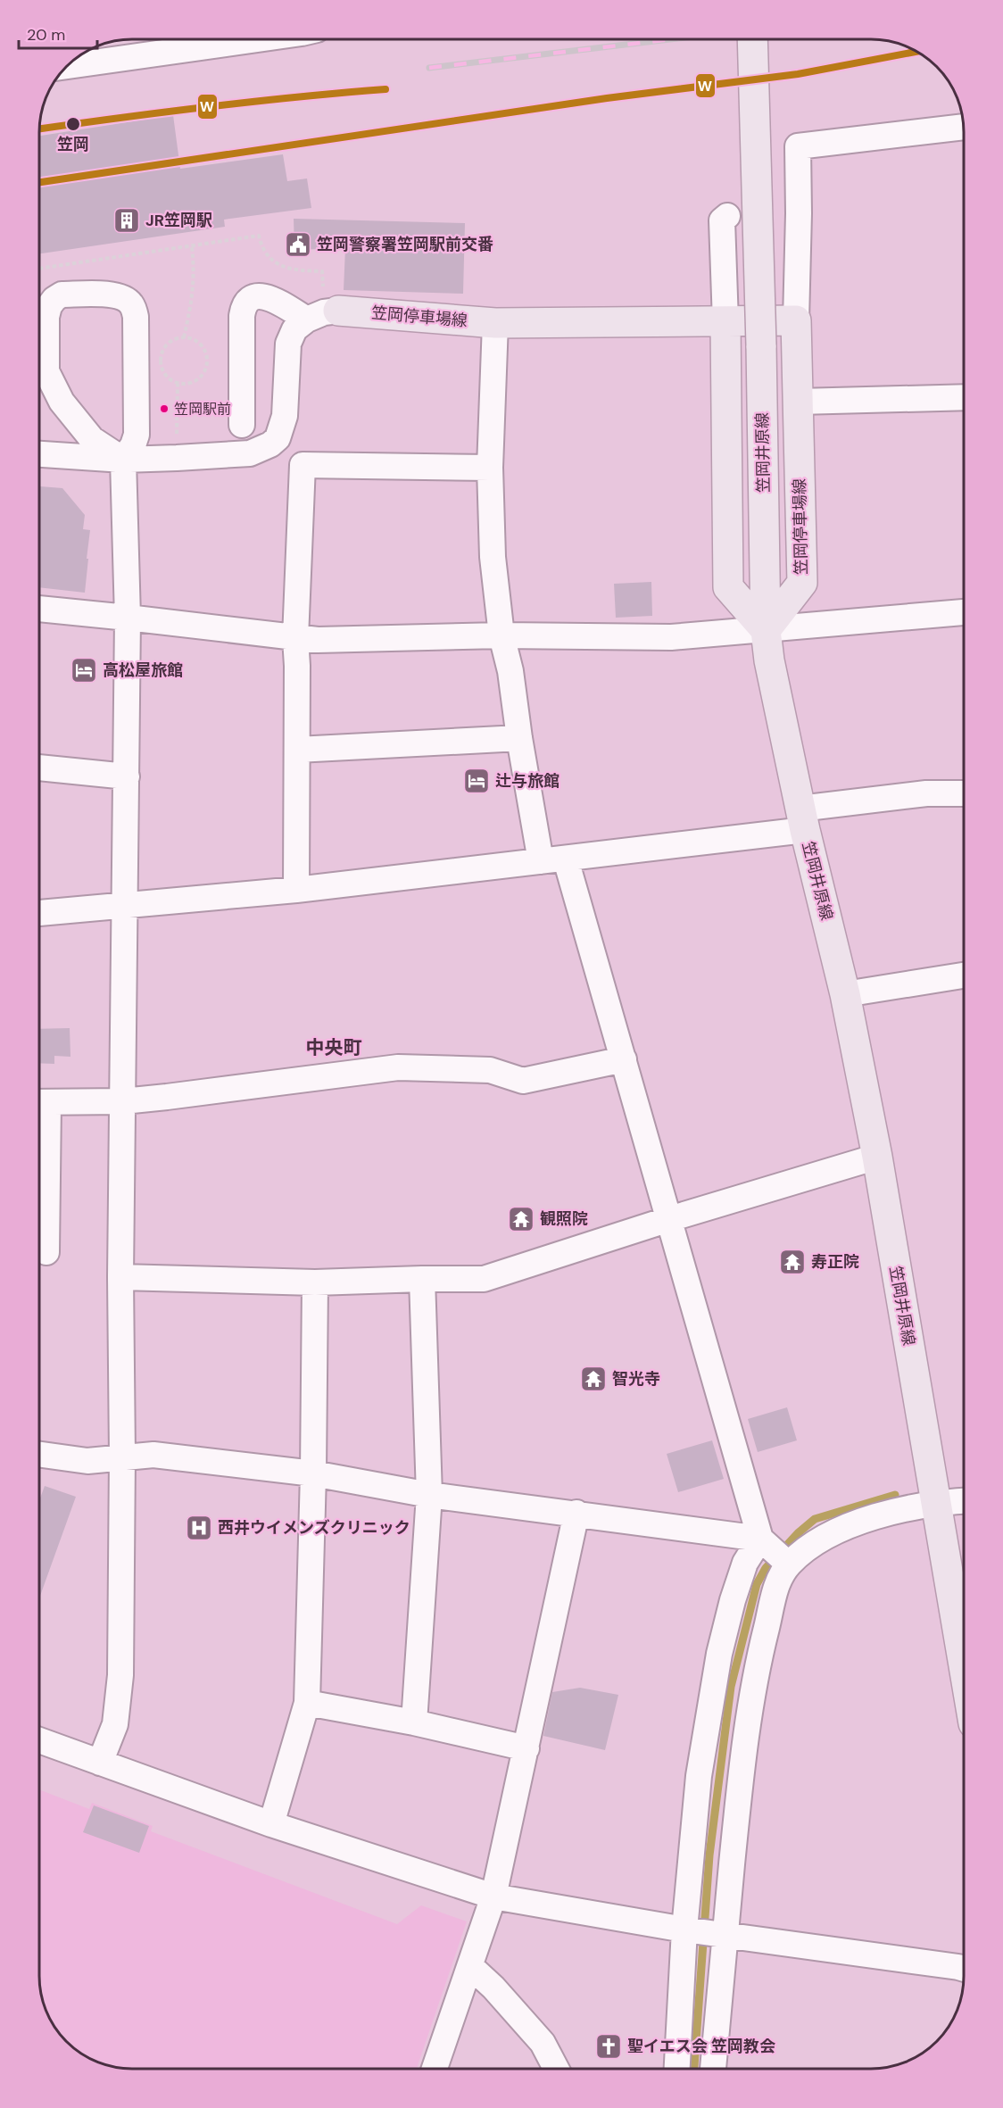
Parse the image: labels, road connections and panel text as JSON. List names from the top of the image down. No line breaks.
{"streets":{"main road":["笠岡停車場線","笠岡井原線"]},"crossings":[["笠岡停車場線","笠岡井原線"]],"districts":["中央町"],"places":{"other":["笠岡","笠岡駅前"],"building":["JR笠岡駅"],"public building":["笠岡警察署笠岡駅前交番"],"hotel":["高松屋旅館","辻与旅館"],"temple":["観照院","寿正院","智光寺"],"hospital":["西井ウイメンズクリニック"],"church":["聖イエス会 笠岡教会"]},"lines":["transit line W"],"scale_bar":"20 m"}
